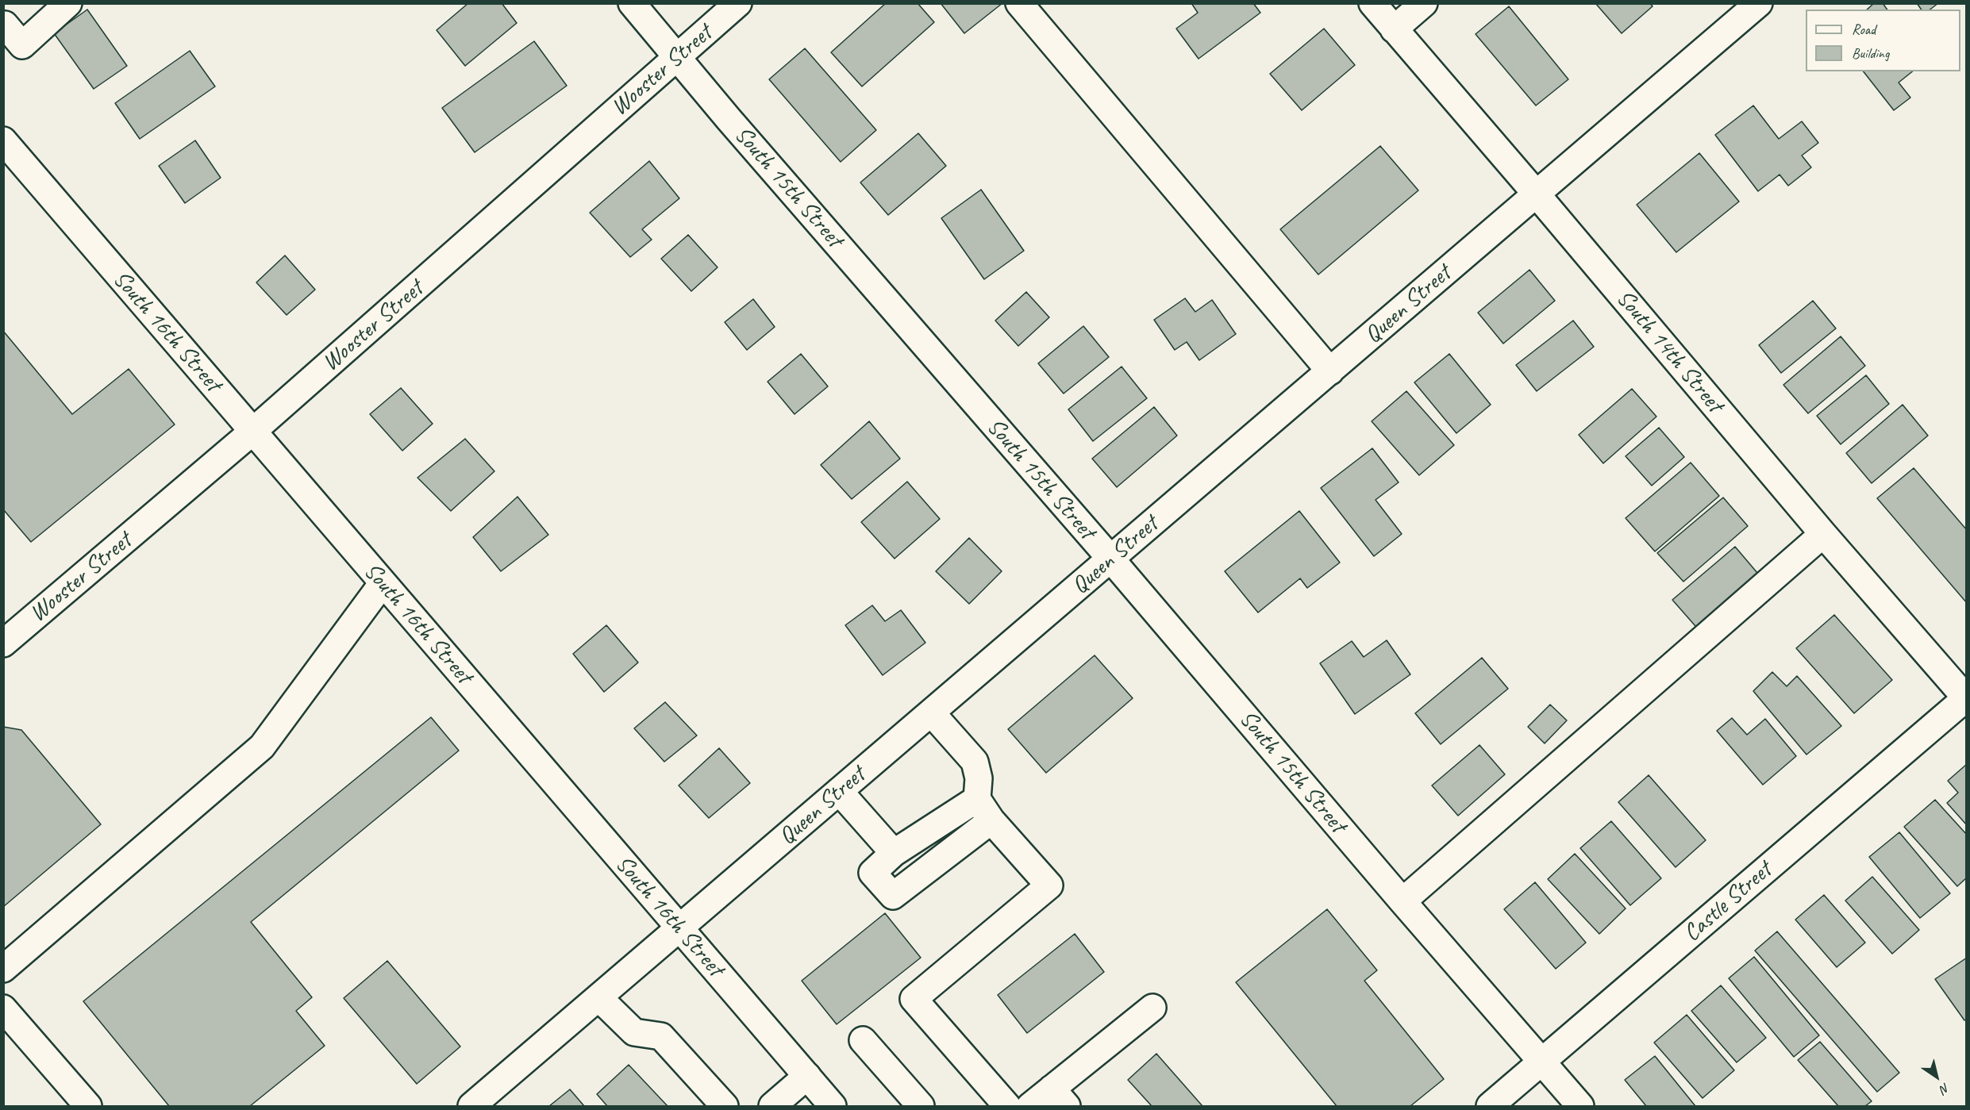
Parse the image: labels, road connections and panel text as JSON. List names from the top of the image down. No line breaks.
{"streets":{"street":["Wooster Street","South 15th Street","Queen Street","South 16th Street","South 14th Street","Castle Street"]},"crossings":[["Wooster Street","South 15th Street"],["Wooster Street","South 16th Street"],["South 15th Street","Queen Street"],["South 15th Street","Castle Street"],["Queen Street","South 16th Street"],["Queen Street","South 14th Street"],["South 14th Street","Castle Street"]],"legend":["Road","Building"],"north":"bottom right"}
